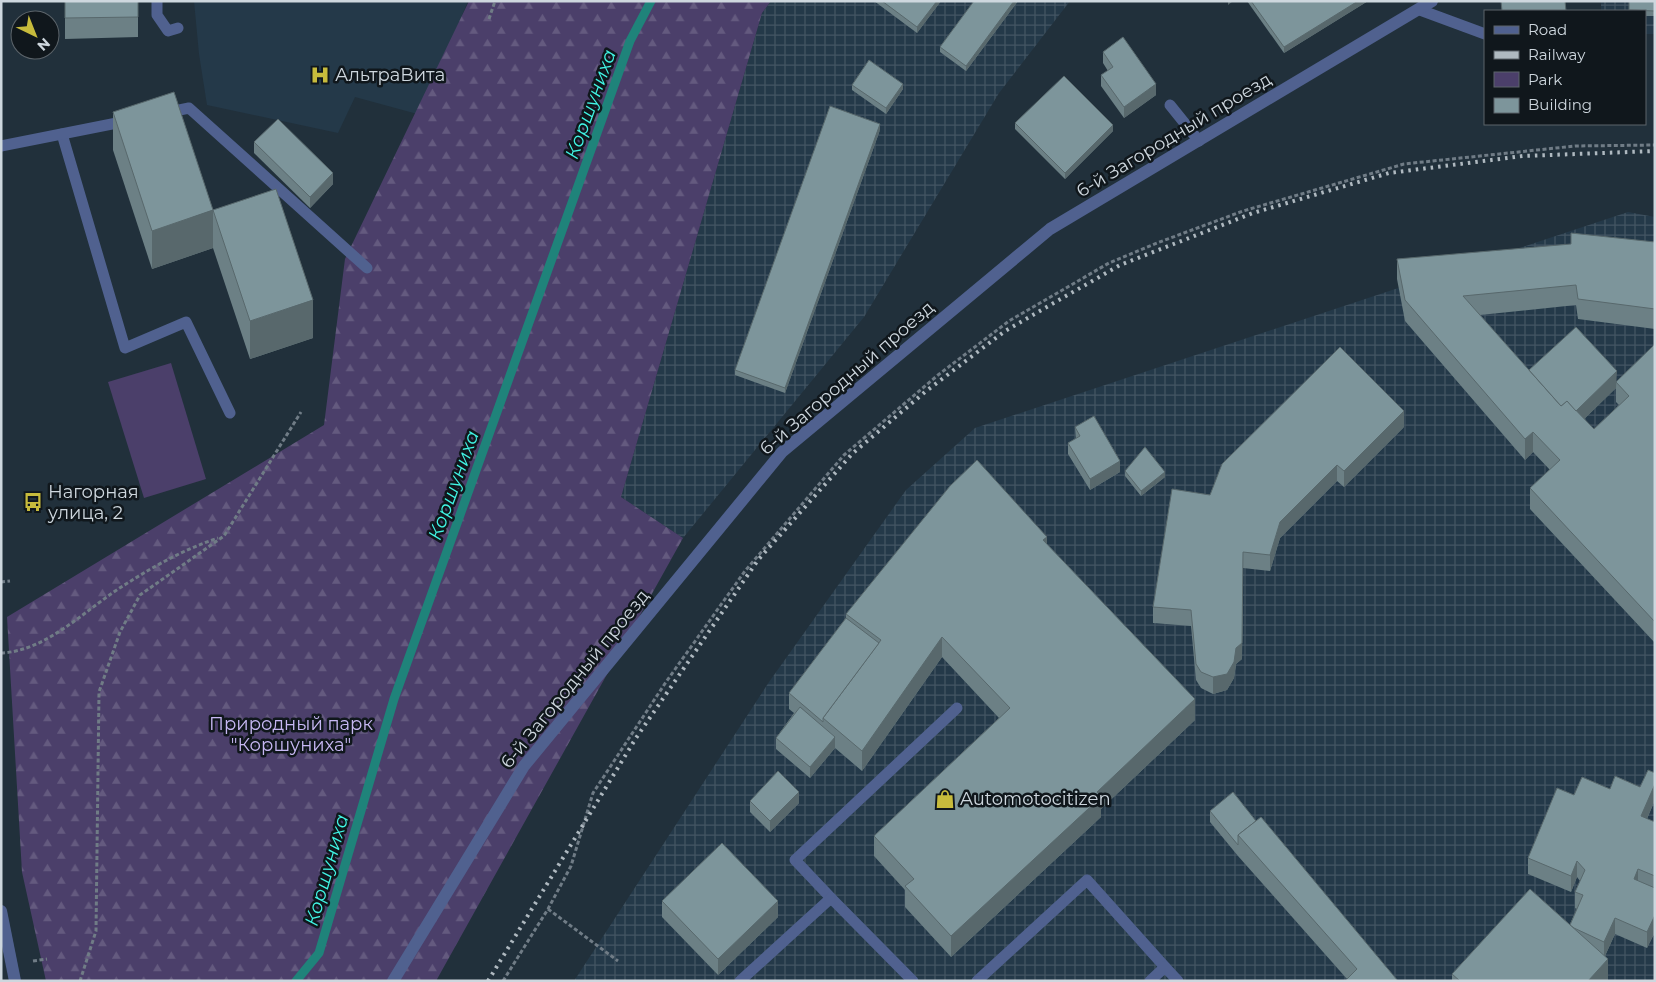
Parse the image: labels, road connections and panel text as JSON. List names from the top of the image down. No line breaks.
{"streets":{"street":["6-й Загородный проезд"]},"water":["Коршуниха"],"parks":["Природный парк \"Коршуниха\""],"places":{"hospital":["АльтраВита"],"bus stop":["Нагорная улица, 2"],"shop":["Automotocitizen"]},"legend":["Road","Railway","Park","Building"],"north":"bottom right"}
